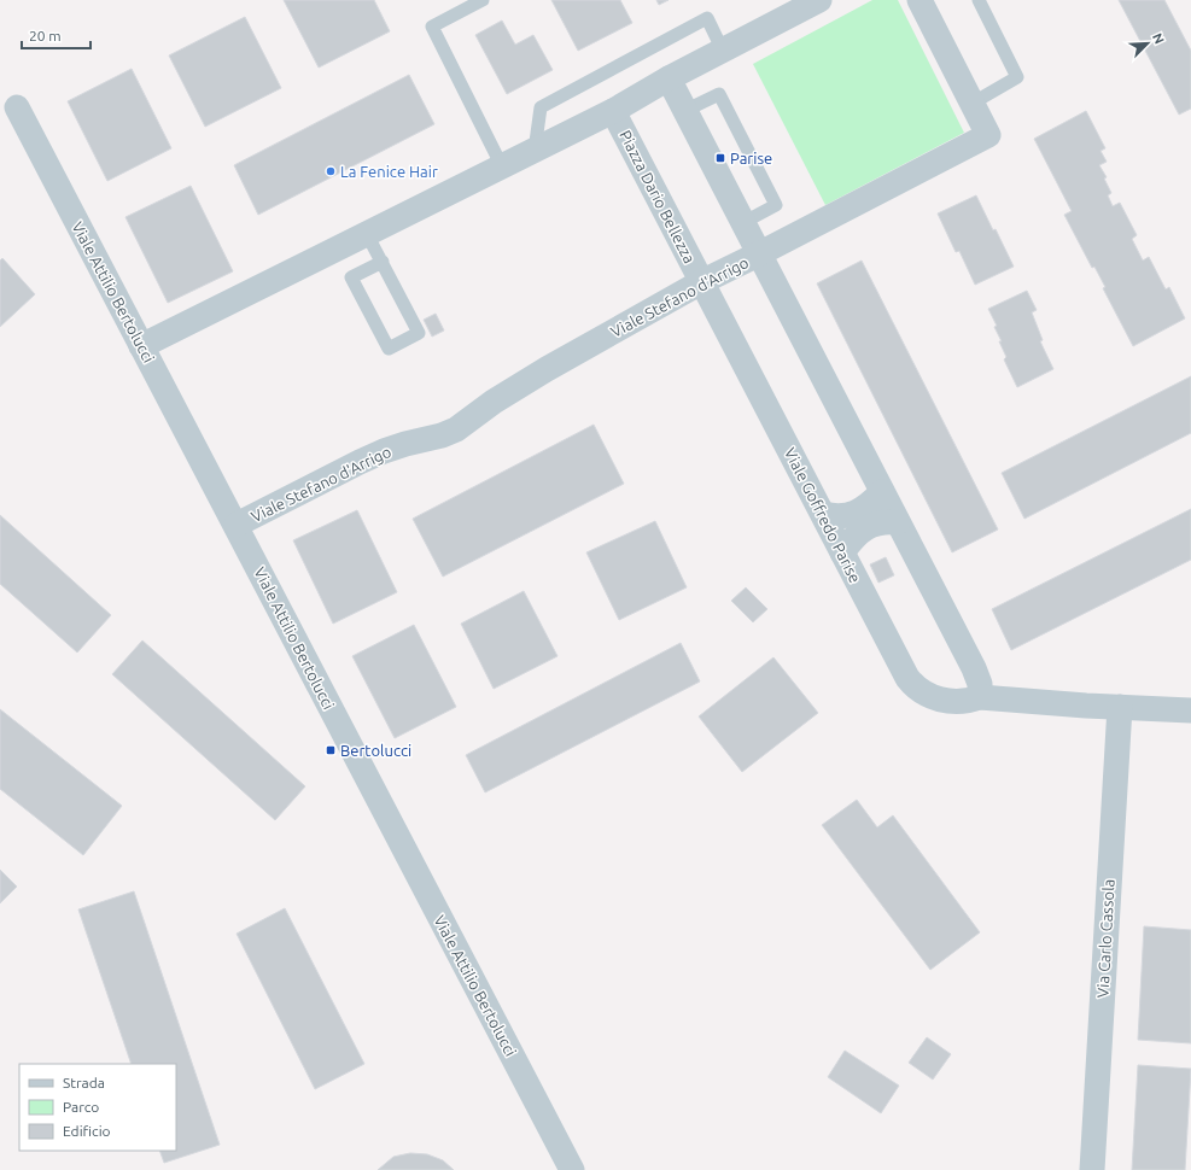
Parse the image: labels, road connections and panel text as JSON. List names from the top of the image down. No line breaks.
{"streets":{"street":["Piazza Dario Bellezza","Viale Attilio Bertolucci","Viale Stefano d'Arrigo","Viale Goffredo Parise","Via Carlo Cassola"]},"crossings":[["Piazza Dario Bellezza","Viale Stefano d'Arrigo"],["Piazza Dario Bellezza","Viale Goffredo Parise"],["Viale Attilio Bertolucci","Viale Stefano d'Arrigo"],["Viale Stefano d'Arrigo","Viale Goffredo Parise"],["Viale Goffredo Parise","Via Carlo Cassola"]],"places":{"transit":["Parise","Bertolucci"],"other":["La Fenice Hair"]},"legend":["Strada","Parco","Edificio"],"scale_bar":"20 m","north":"top right"}
